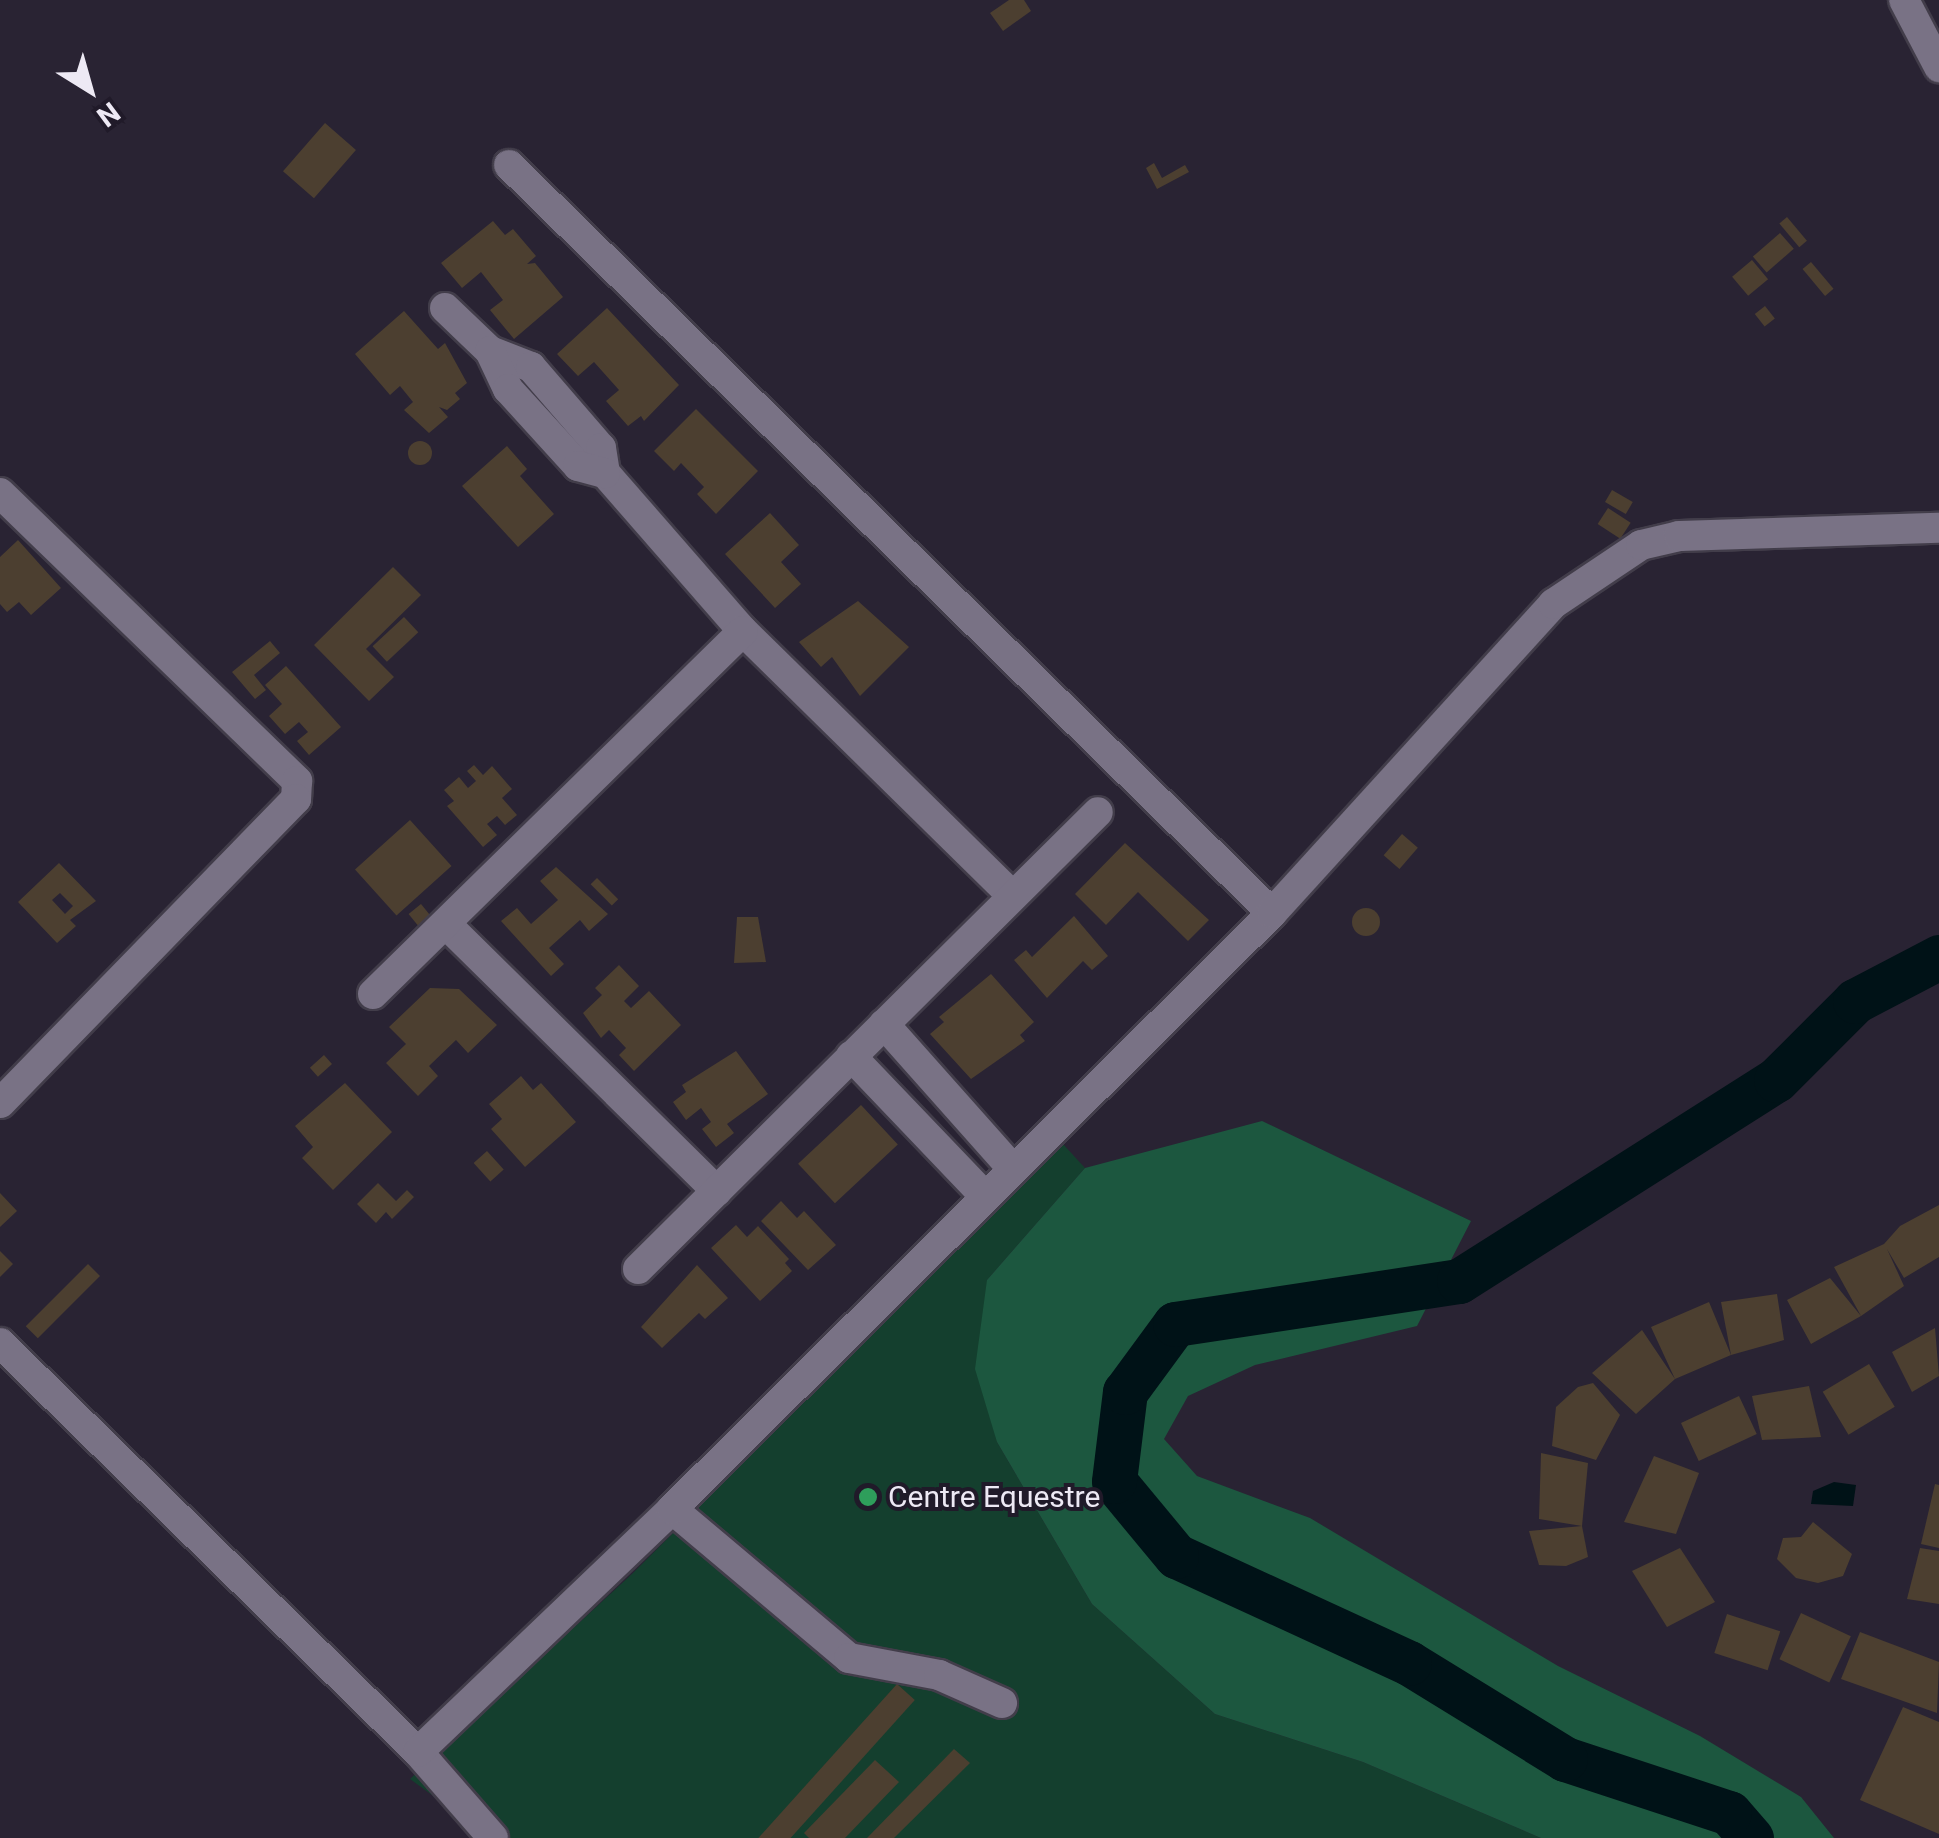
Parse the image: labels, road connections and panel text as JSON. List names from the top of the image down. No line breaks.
{"places":["Centre Equestre"],"north":"bottom right"}
